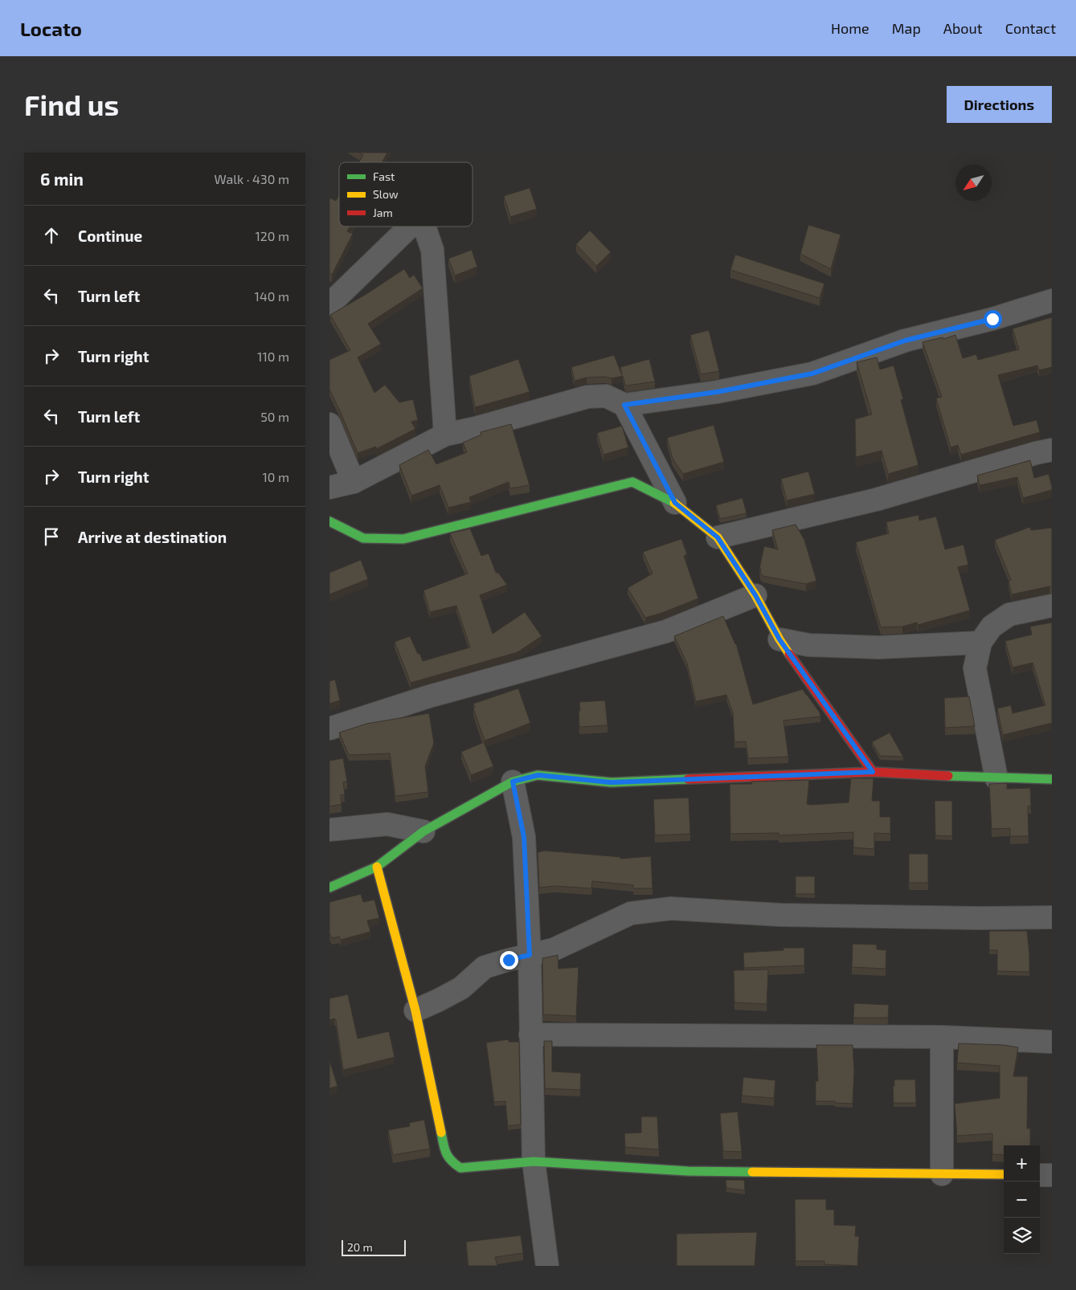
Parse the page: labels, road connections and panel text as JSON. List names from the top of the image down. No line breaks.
{"legend":["Fast","Slow","Jam"],"scale_bar":"20 m","north":"bottom left","page":{"header":"Locato","nav":["Home","Map","About","Contact"],"buttons":"Directions","title":"Find us","heading":["6 min","Walk · 430 m"],"list":[["Continue","120 m"],["Turn left","140 m"],["Turn right","110 m"],["Turn left","50 m"],["Turn right","10 m"],"Arrive at destination"],"map_buttons":["+","−"],"scale":"20 m"}}
